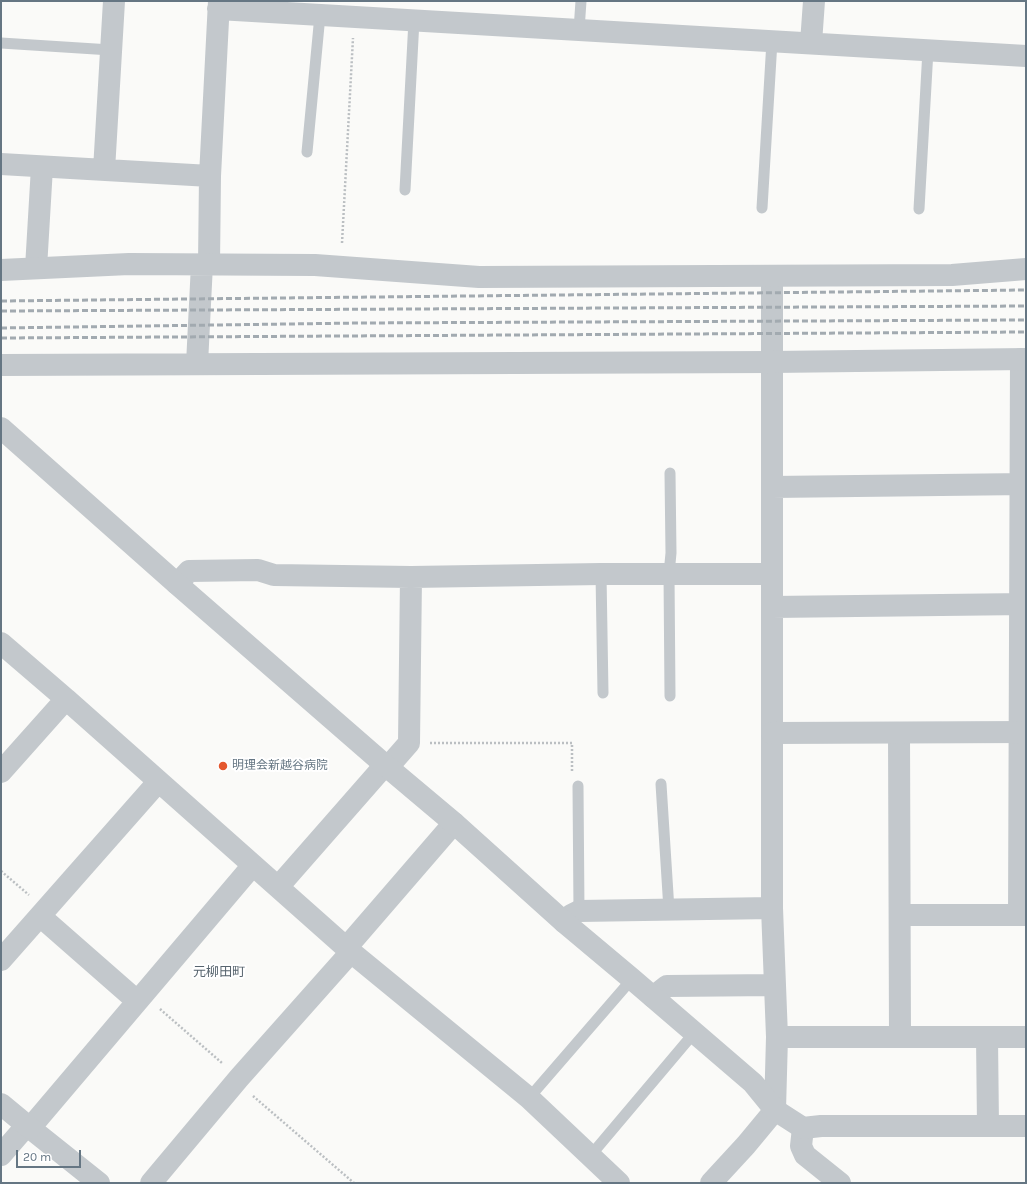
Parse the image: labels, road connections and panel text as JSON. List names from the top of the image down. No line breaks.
{"districts":["元柳田町"],"places":["明理会新越谷病院"],"scale_bar":"20 m"}
